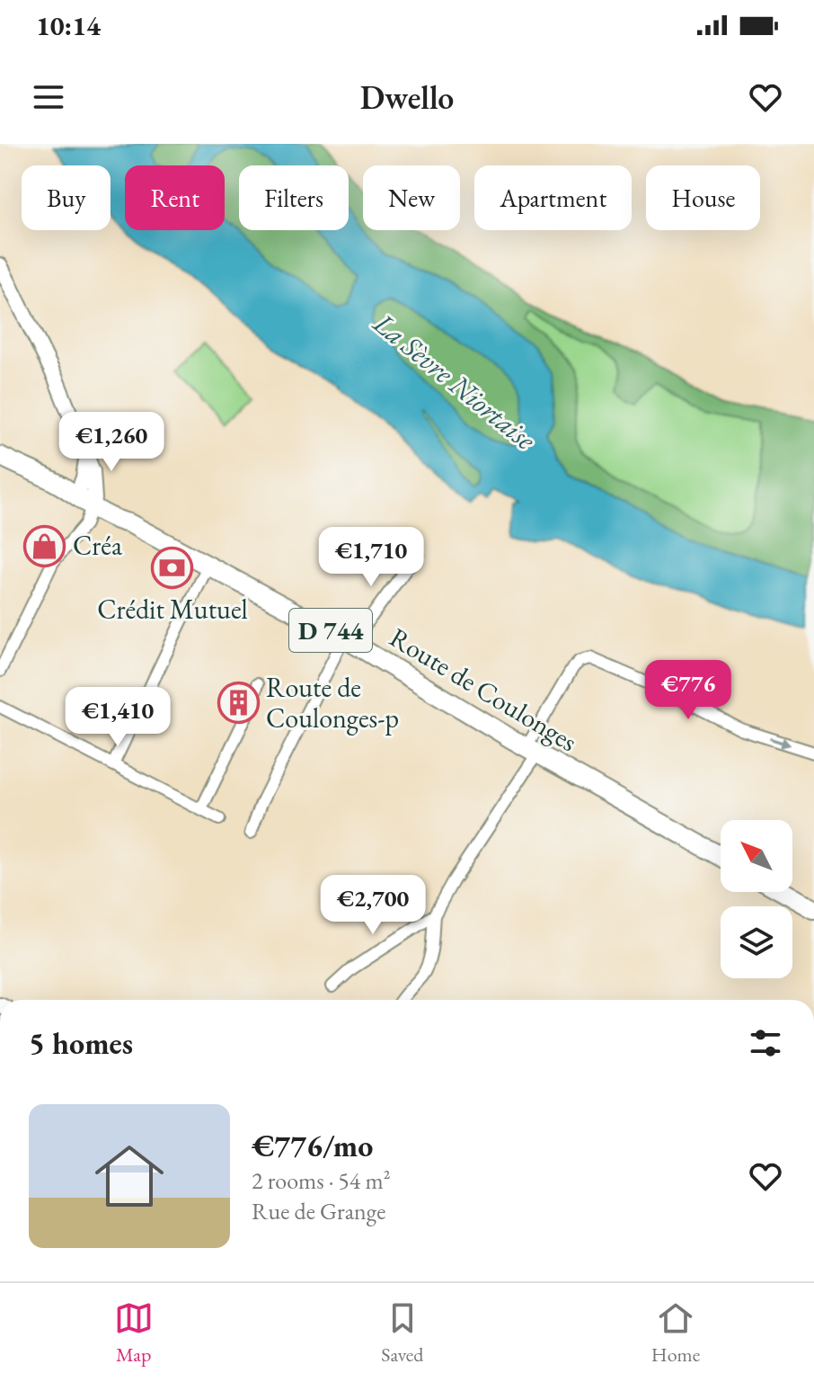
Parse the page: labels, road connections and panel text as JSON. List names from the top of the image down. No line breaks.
{"streets":{"main road":["D 744","Route de Coulonges"]},"water":["La Sèvre Niortaise"],"places":{"shop":["Créa"],"bank":["Crédit Mutuel"],"building":["Route de Coulonges-p"]},"north":"top left","page":{"status":"10:14","header":"Dwello","chip":["Buy","Rent","Filters","New","Apartment","House"],"price":["€1,260","€1,710","€776","€1,410","€2,700"],"heading":"5 homes","list":[{"name":"€776/mo","note":"2 rooms · 54 m² · Rue de Grange"}],"tabs":["Map","Saved","Home"]}}
